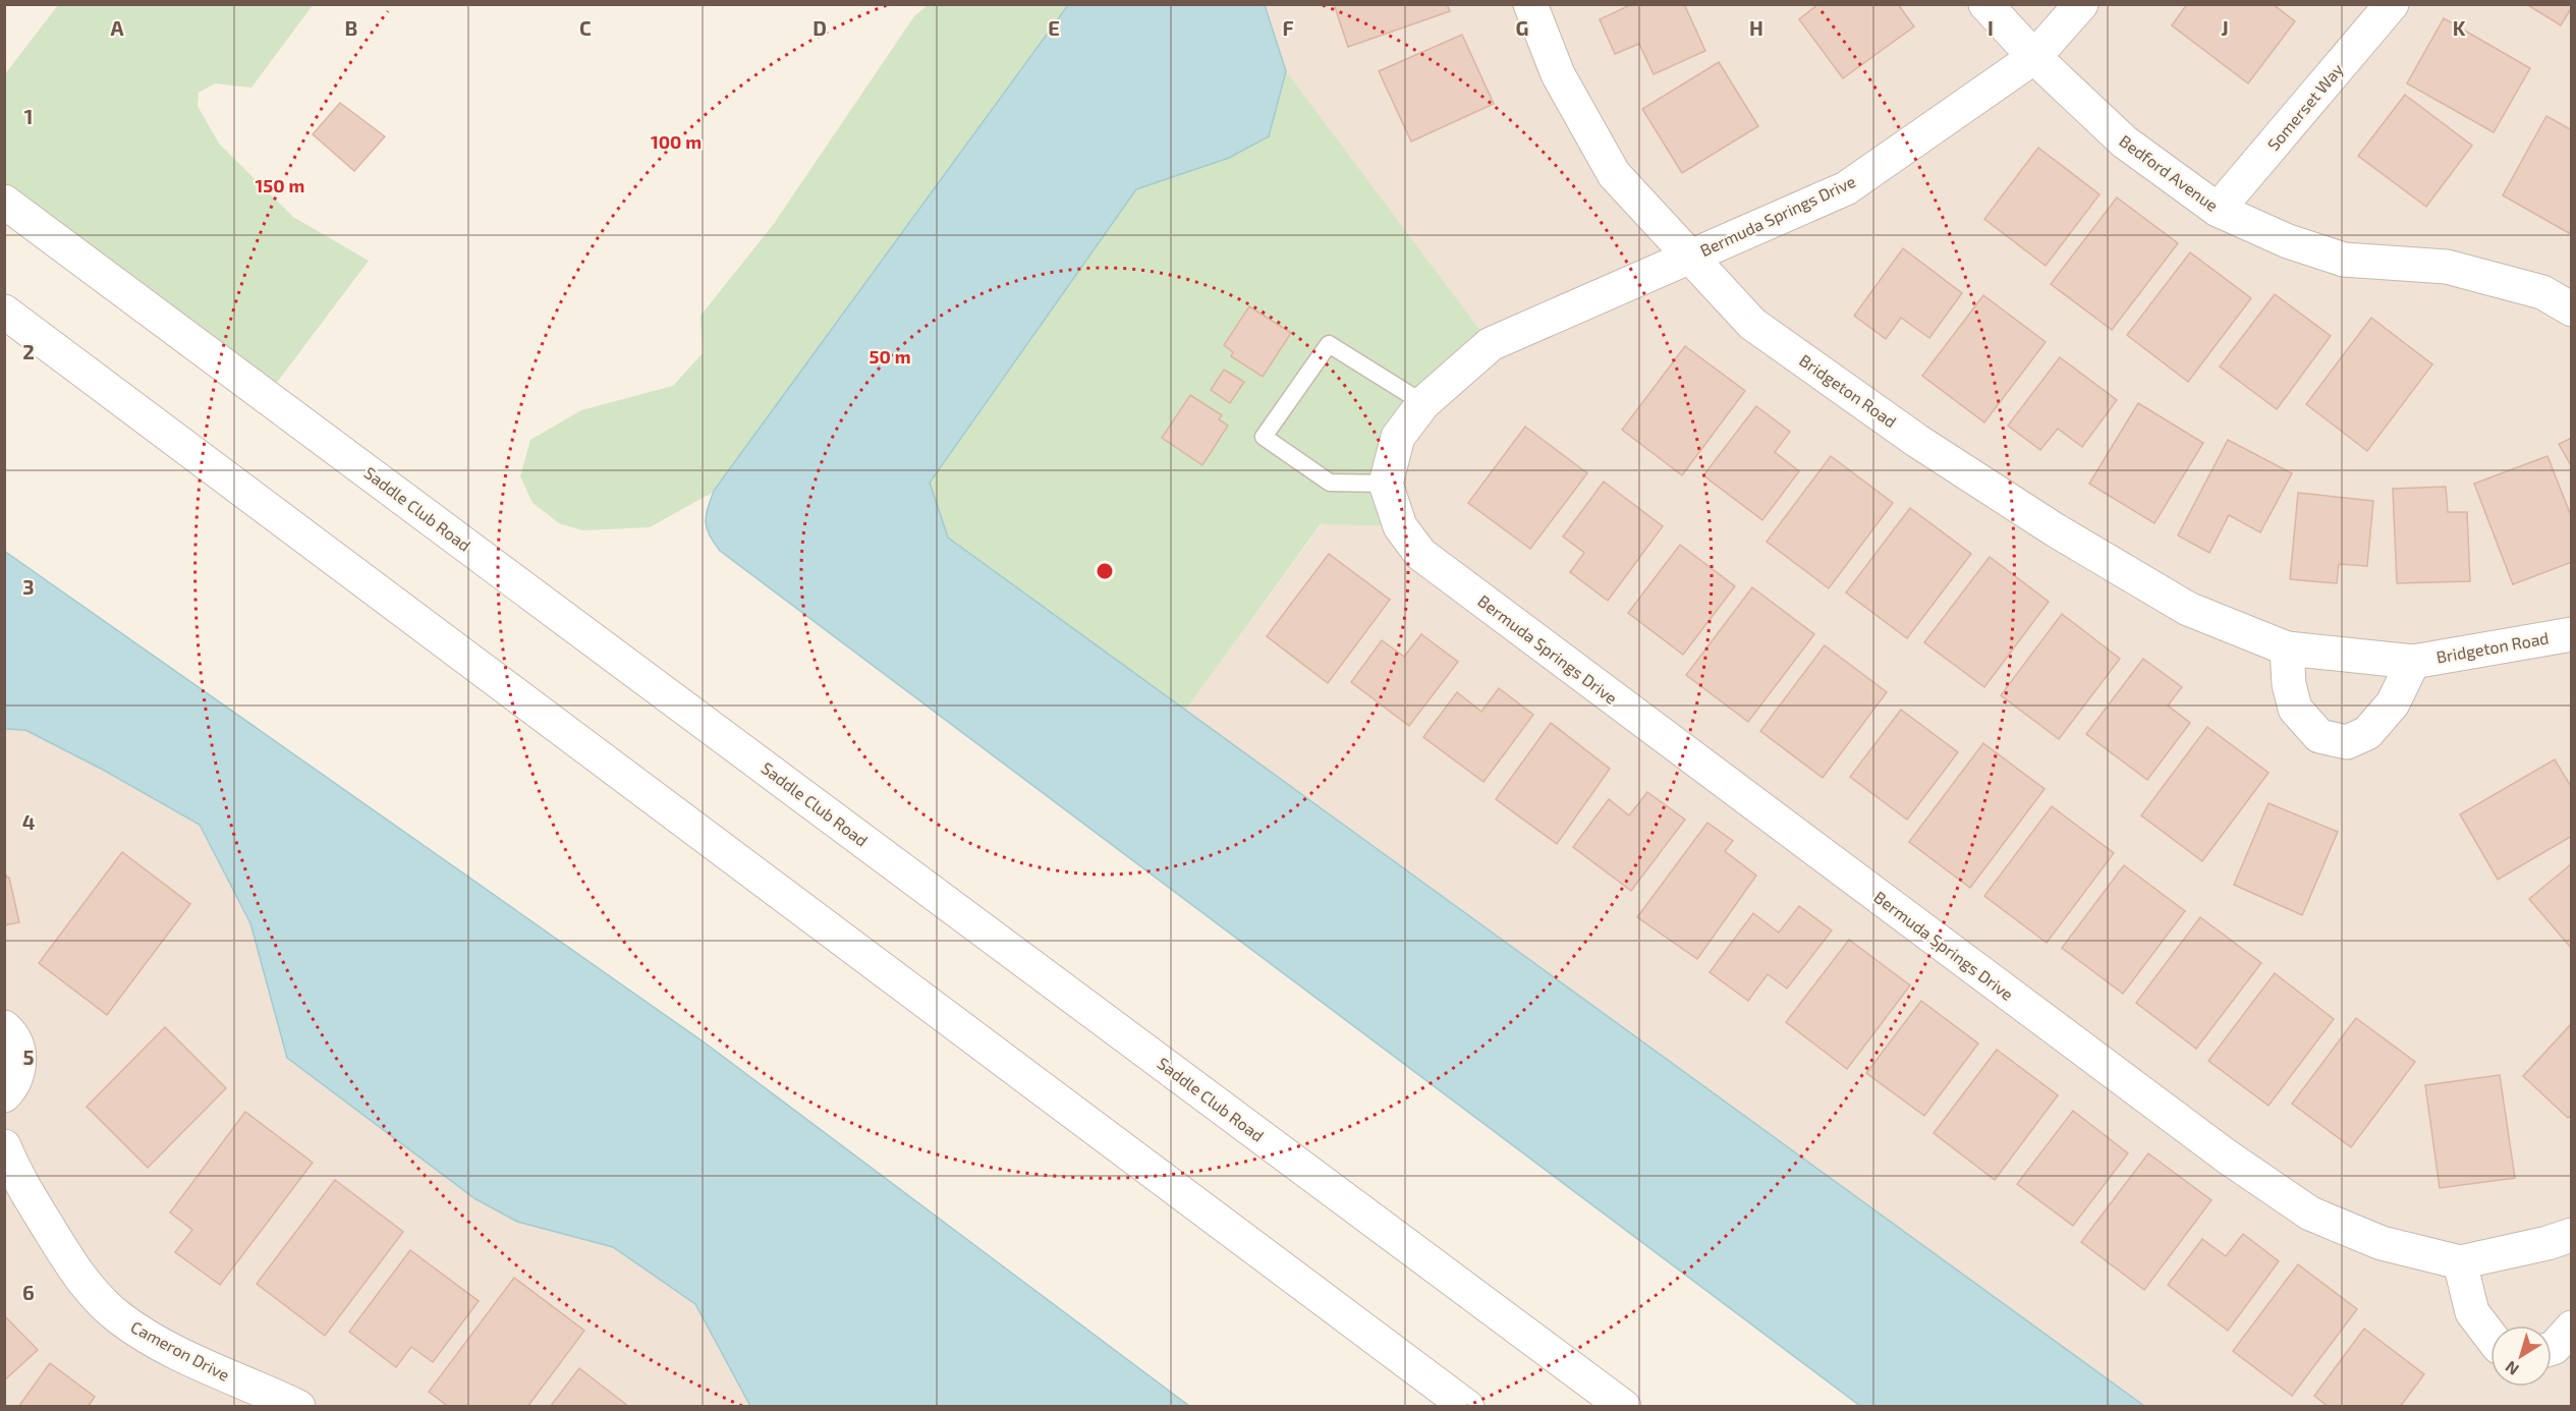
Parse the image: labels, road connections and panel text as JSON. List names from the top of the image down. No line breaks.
{"streets":{"street":["Somerset Way","Bedford Avenue","Bermuda Springs Drive","Bridgeton Road","Saddle Club Road","Cameron Drive"]},"crossings":[["Somerset Way","Bedford Avenue"],["Bedford Avenue","Bermuda Springs Drive"],["Bermuda Springs Drive","Bridgeton Road"]],"north":"bottom left","grid":{"columns":["A","B","C","D","E","F","G","H","I","J","K"],"rows":["1","2","3","4","5","6"]},"rings":["100 m","150 m","50 m"]}
